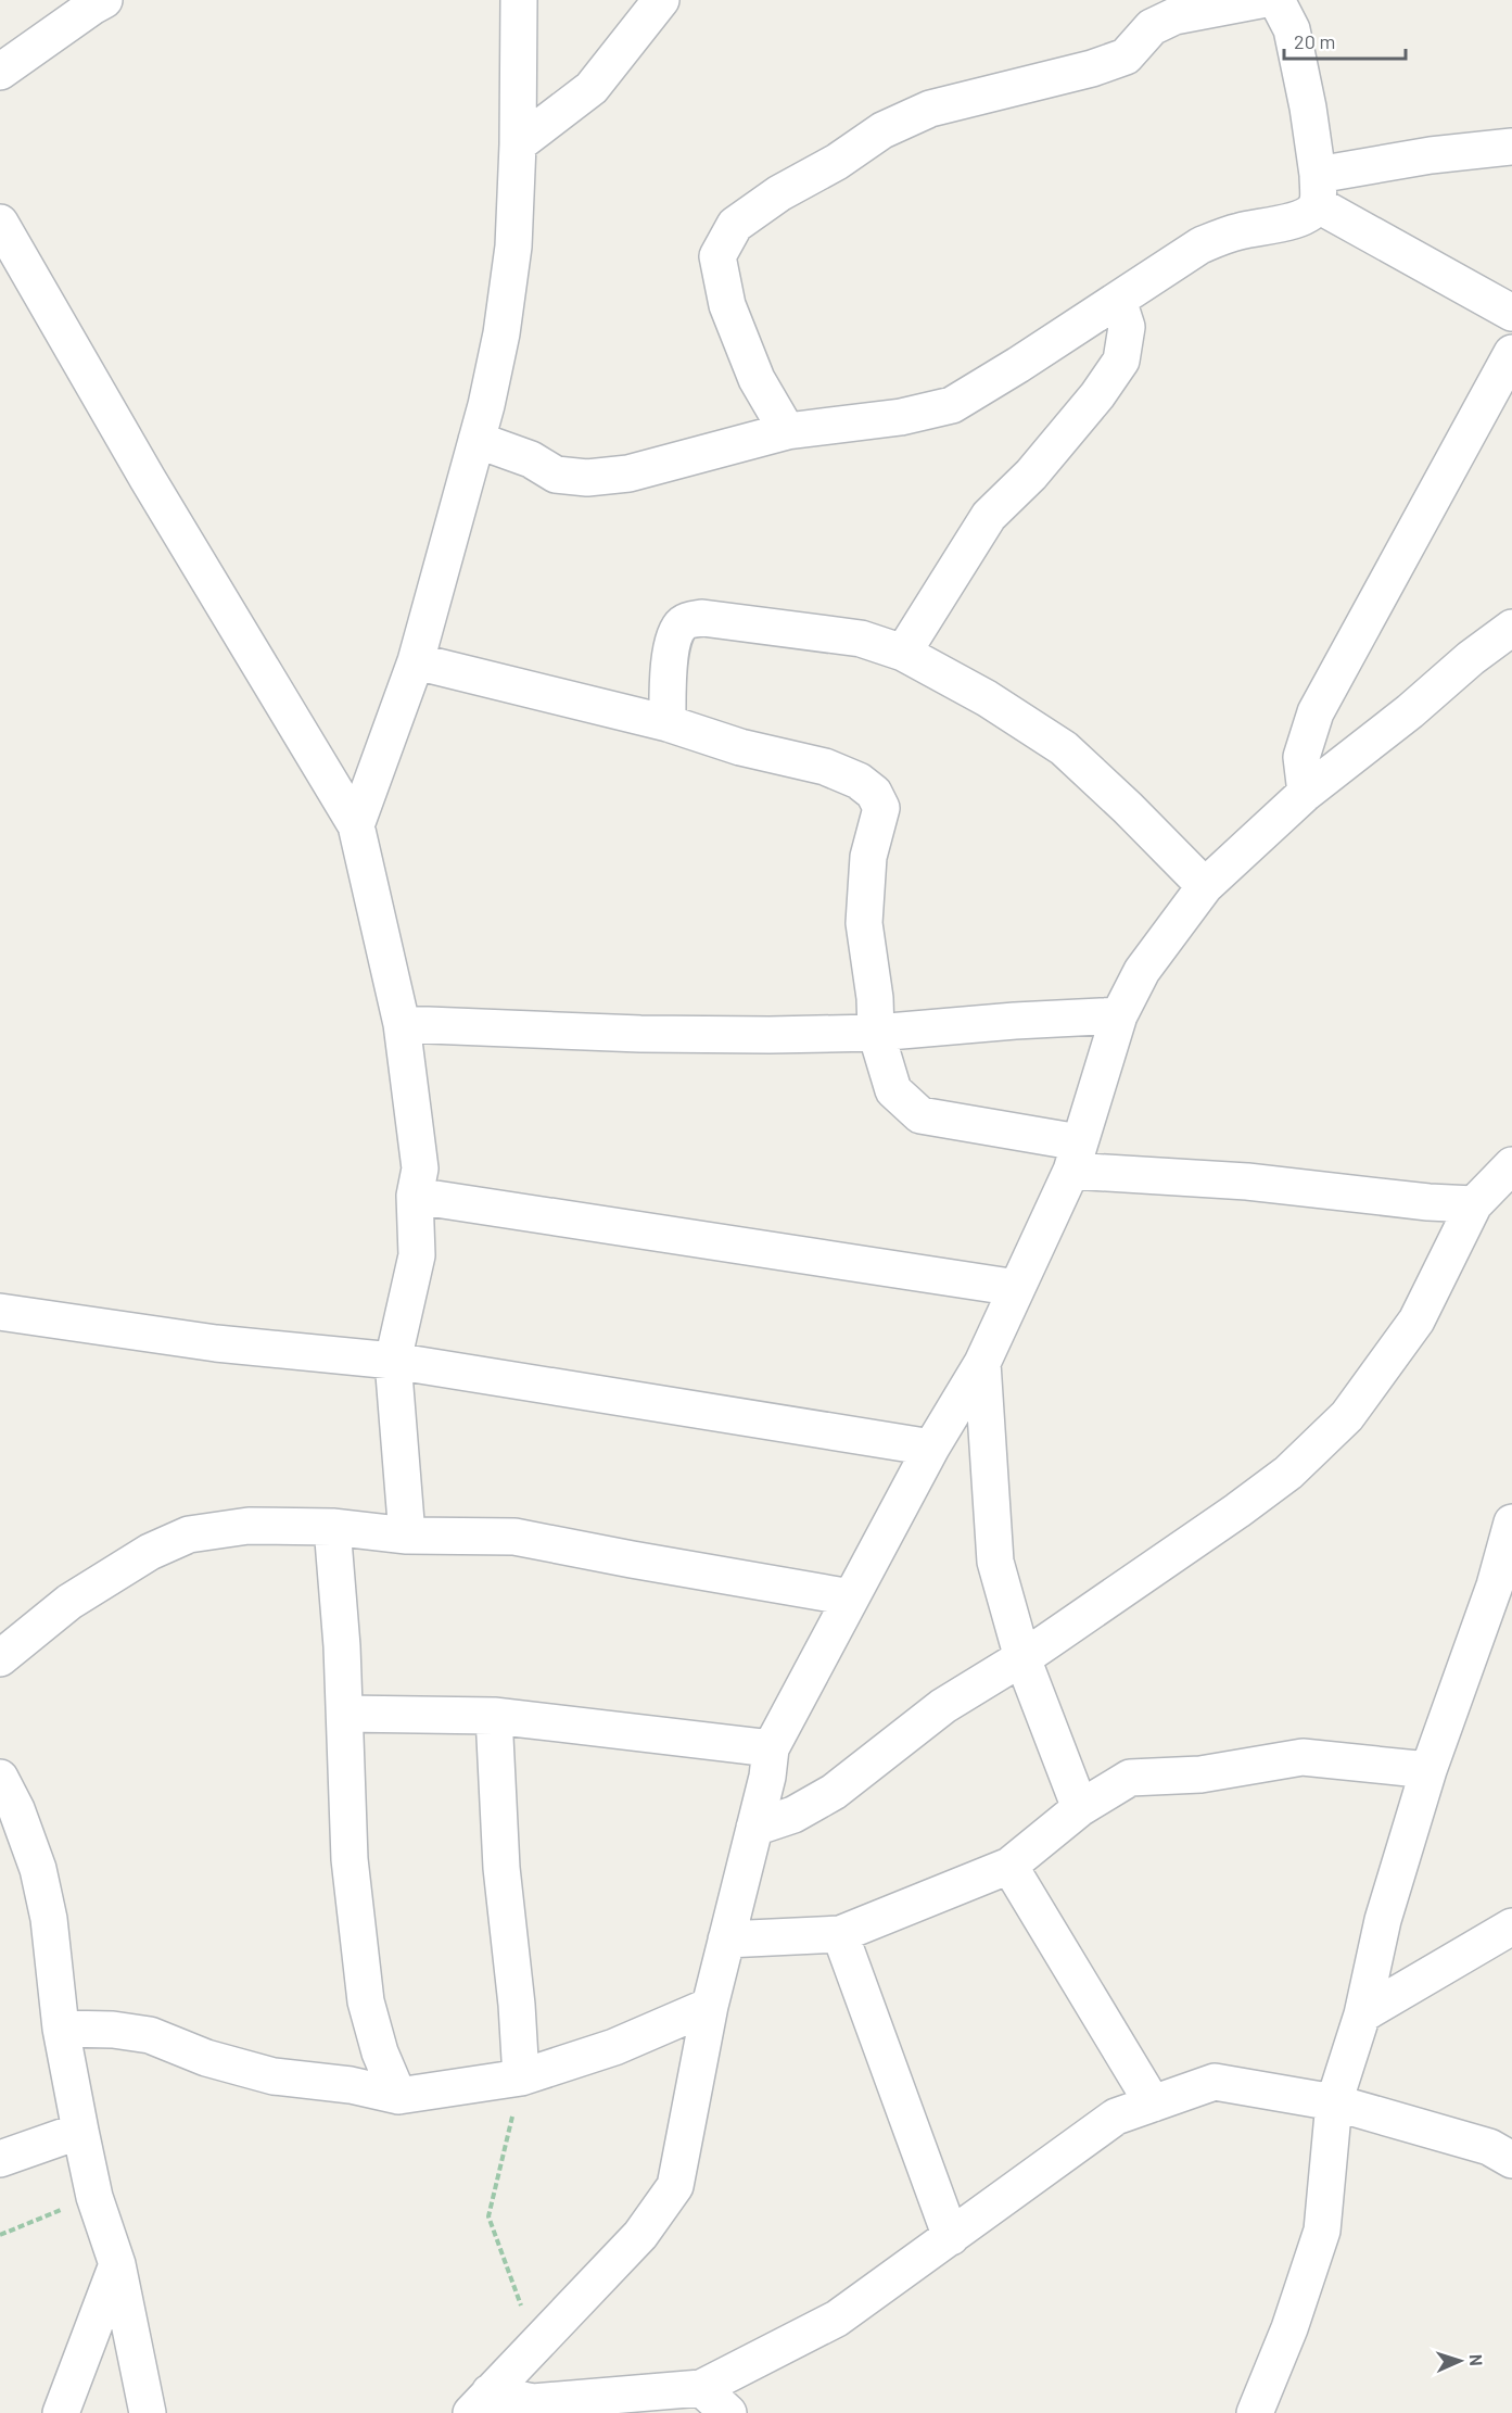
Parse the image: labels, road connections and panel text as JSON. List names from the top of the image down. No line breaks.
{"scale_bar":"20 m","north":"right"}
